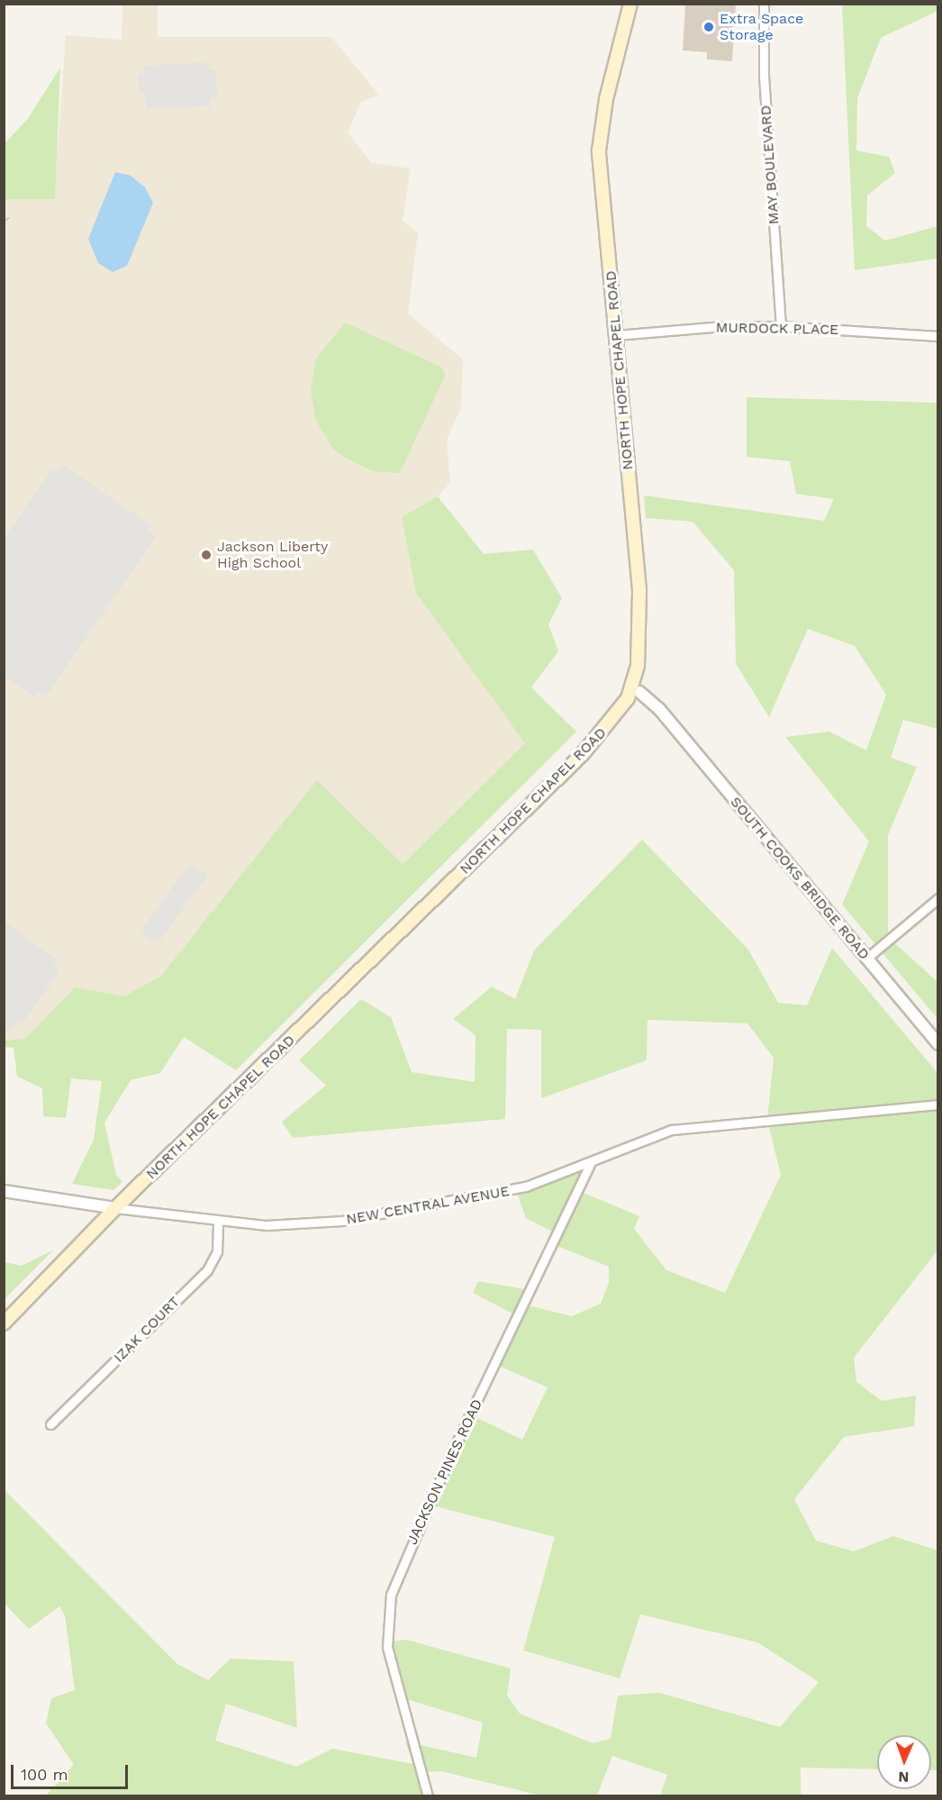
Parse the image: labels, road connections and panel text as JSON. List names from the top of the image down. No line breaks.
{"streets":{"main road":["NORTH HOPE CHAPEL ROAD"],"street":["MAY BOULEVARD","MURDOCK PLACE","SOUTH COOKS BRIDGE ROAD","NEW CENTRAL AVENUE","IZAK COURT","JACKSON PINES ROAD"]},"crossings":[["MAY BOULEVARD","MURDOCK PLACE"],["MURDOCK PLACE","NORTH HOPE CHAPEL ROAD"],["NORTH HOPE CHAPEL ROAD","SOUTH COOKS BRIDGE ROAD"],["NORTH HOPE CHAPEL ROAD","NEW CENTRAL AVENUE"],["NEW CENTRAL AVENUE","IZAK COURT"],["NEW CENTRAL AVENUE","JACKSON PINES ROAD"]],"places":["Extra Space Storage","Jackson Liberty High School"],"scale_bar":"100 m","north":"bottom"}
